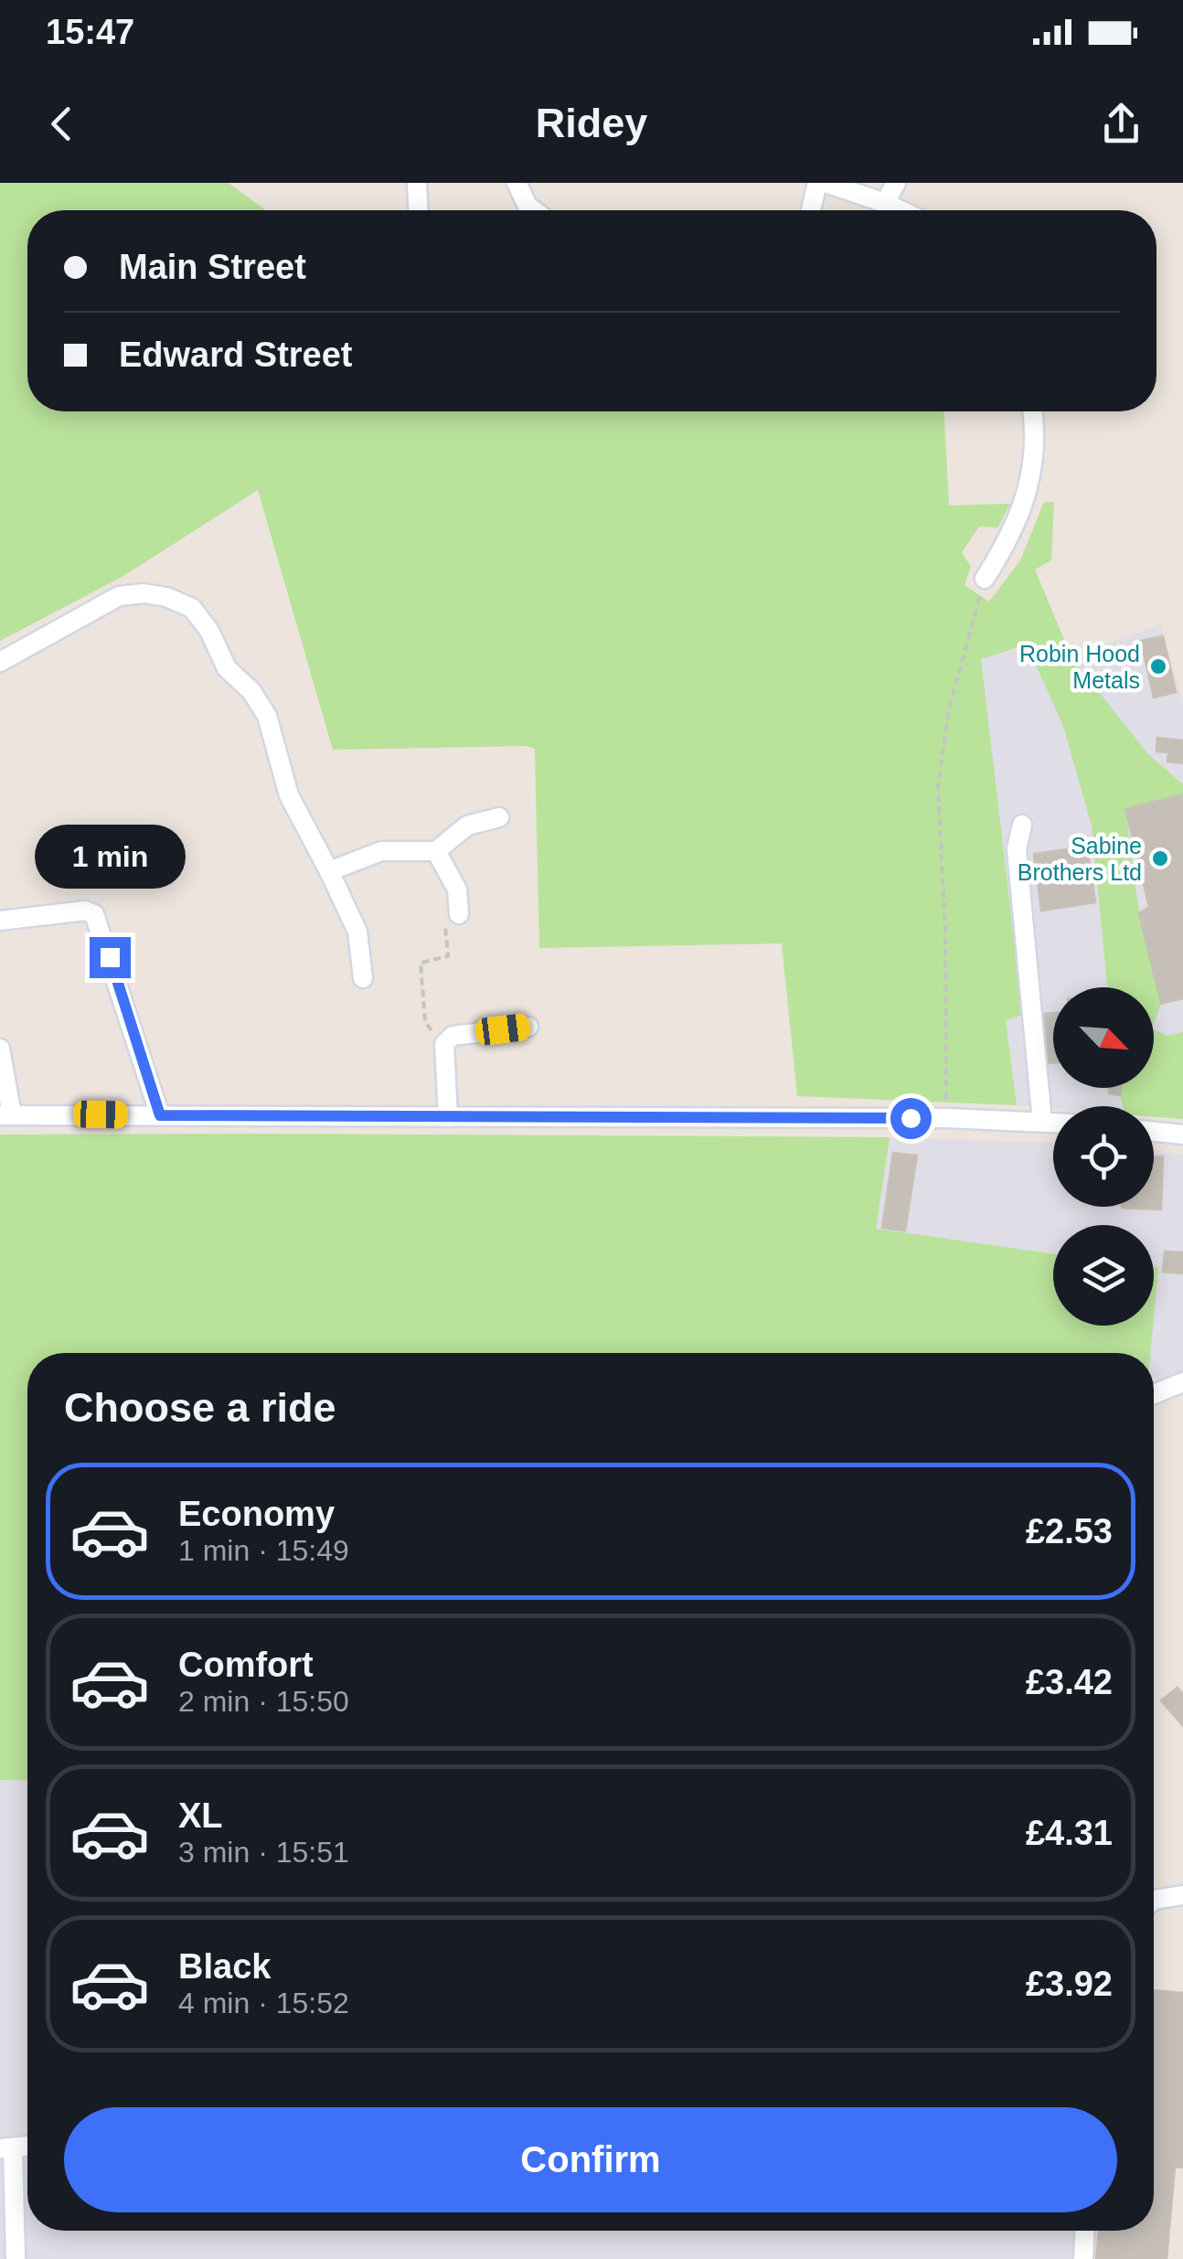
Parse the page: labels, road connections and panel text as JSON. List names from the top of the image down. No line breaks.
{"places":["Robin Hood Metals","Sabine Brothers Ltd"],"north":"bottom right","page":{"status":"15:47","header":"Ridey","banner":["Main Street","Edward Street"],"bubble":"1 min","heading":"Choose a ride","list":[{"name":"Economy","note":"1 min · 15:49","value":"£2.53"},{"name":"Comfort","note":"2 min · 15:50","value":"£3.42"},{"name":"XL","note":"3 min · 15:51","value":"£4.31"},{"name":"Black","note":"4 min · 15:52","value":"£3.92"}],"buttons":"Confirm"}}
